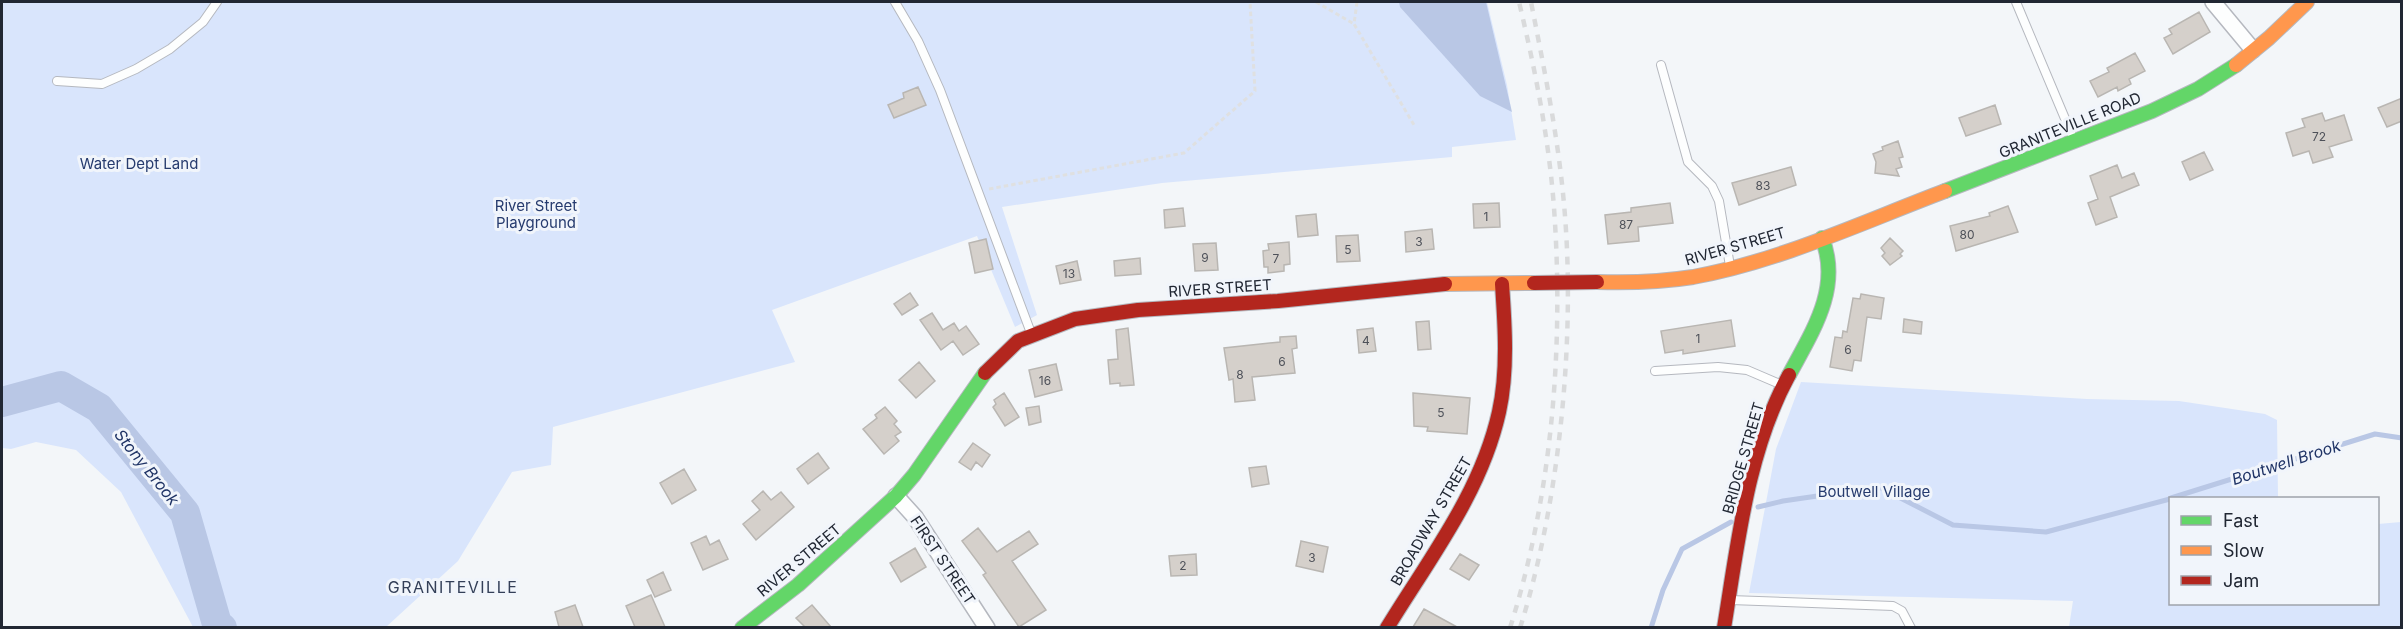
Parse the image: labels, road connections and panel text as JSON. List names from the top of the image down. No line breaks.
{"streets":{"main road":["GRANITEVILLE ROAD","RIVER STREET","BRIDGE STREET","BROADWAY STREET"],"street":["FIRST STREET"]},"crossings":[["GRANITEVILLE ROAD","RIVER STREET"],["GRANITEVILLE ROAD","BRIDGE STREET"],["RIVER STREET","BRIDGE STREET"],["RIVER STREET","BROADWAY STREET"],["RIVER STREET","FIRST STREET"]],"districts":["GRANITEVILLE"],"water":["Boutwell Brook","Stony Brook"],"parks":["Water Dept Land","River Street Playground","Boutwell Village"],"house_numbers":["72","83","1","87","80","3","5","9","7","13","1","4","6","6","8","16","5","3","2"],"legend":["Fast","Slow","Jam"]}
